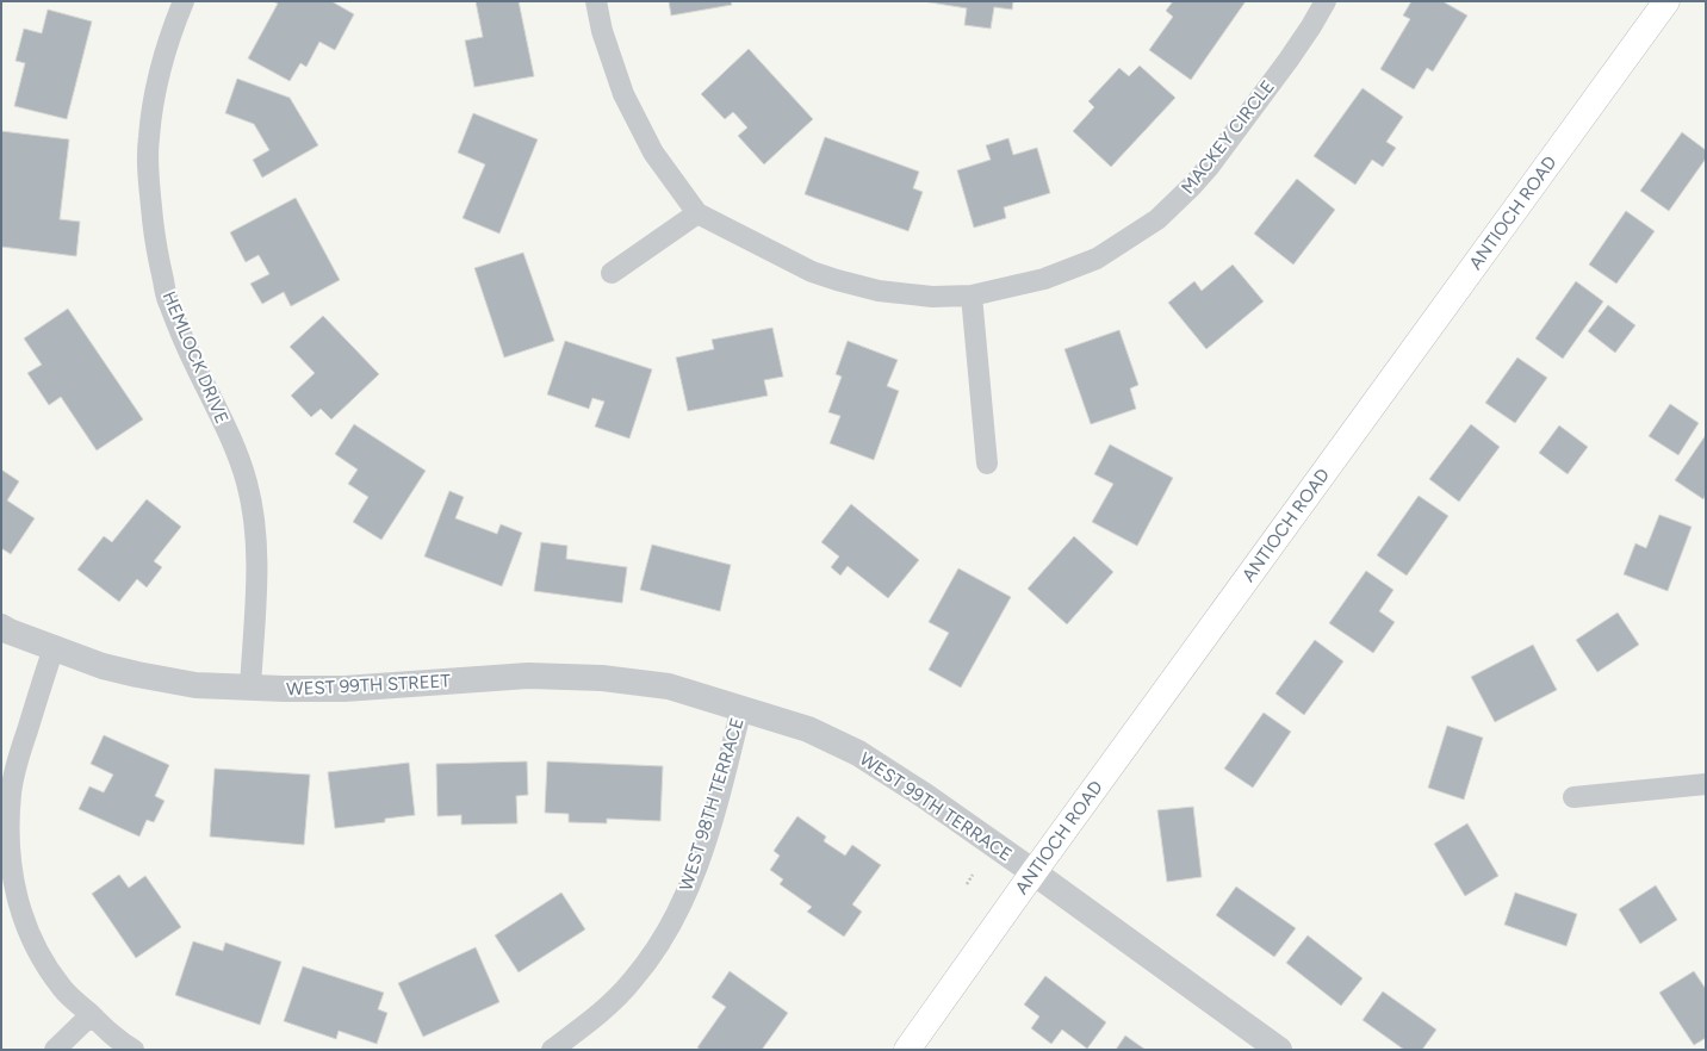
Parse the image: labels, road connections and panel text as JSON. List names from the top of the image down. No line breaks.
{"streets":{"main road":["ANTIOCH ROAD"],"street":["MACKEY CIRCLE","HEMLOCK DRIVE","WEST 99TH STREET","WEST 98TH TERRACE","WEST 99TH TERRACE"]},"crossings":[["ANTIOCH ROAD","WEST 99TH TERRACE"],["HEMLOCK DRIVE","WEST 99TH STREET"],["WEST 99TH STREET","WEST 98TH TERRACE"],["WEST 99TH STREET","WEST 99TH TERRACE"],["WEST 98TH TERRACE","WEST 99TH TERRACE"]]}
